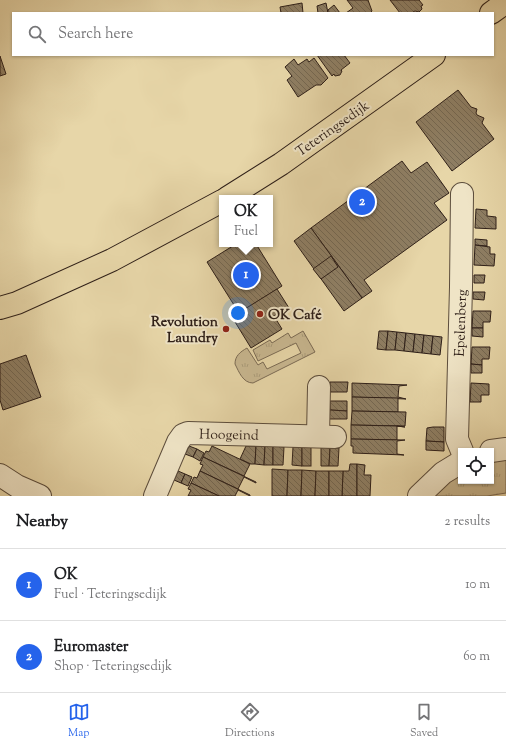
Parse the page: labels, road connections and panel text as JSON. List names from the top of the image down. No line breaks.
{"streets":{"main road":["Teteringsedijk"],"street":["Epelenberg","Hoogeind"]},"places":["OK Café","Revolution Laundry"],"page":{"search":"Search here","pins":["2","1"],"popup":["OK","Fuel"],"heading":["Nearby","2 results"],"list":[{"mark":"1","name":"OK","note":"Fuel · Teteringsedijk","value":"10 m"},{"mark":"2","name":"Euromaster","note":"Shop · Teteringsedijk","value":"60 m"}],"nav":["Map","Directions","Saved"]}}
